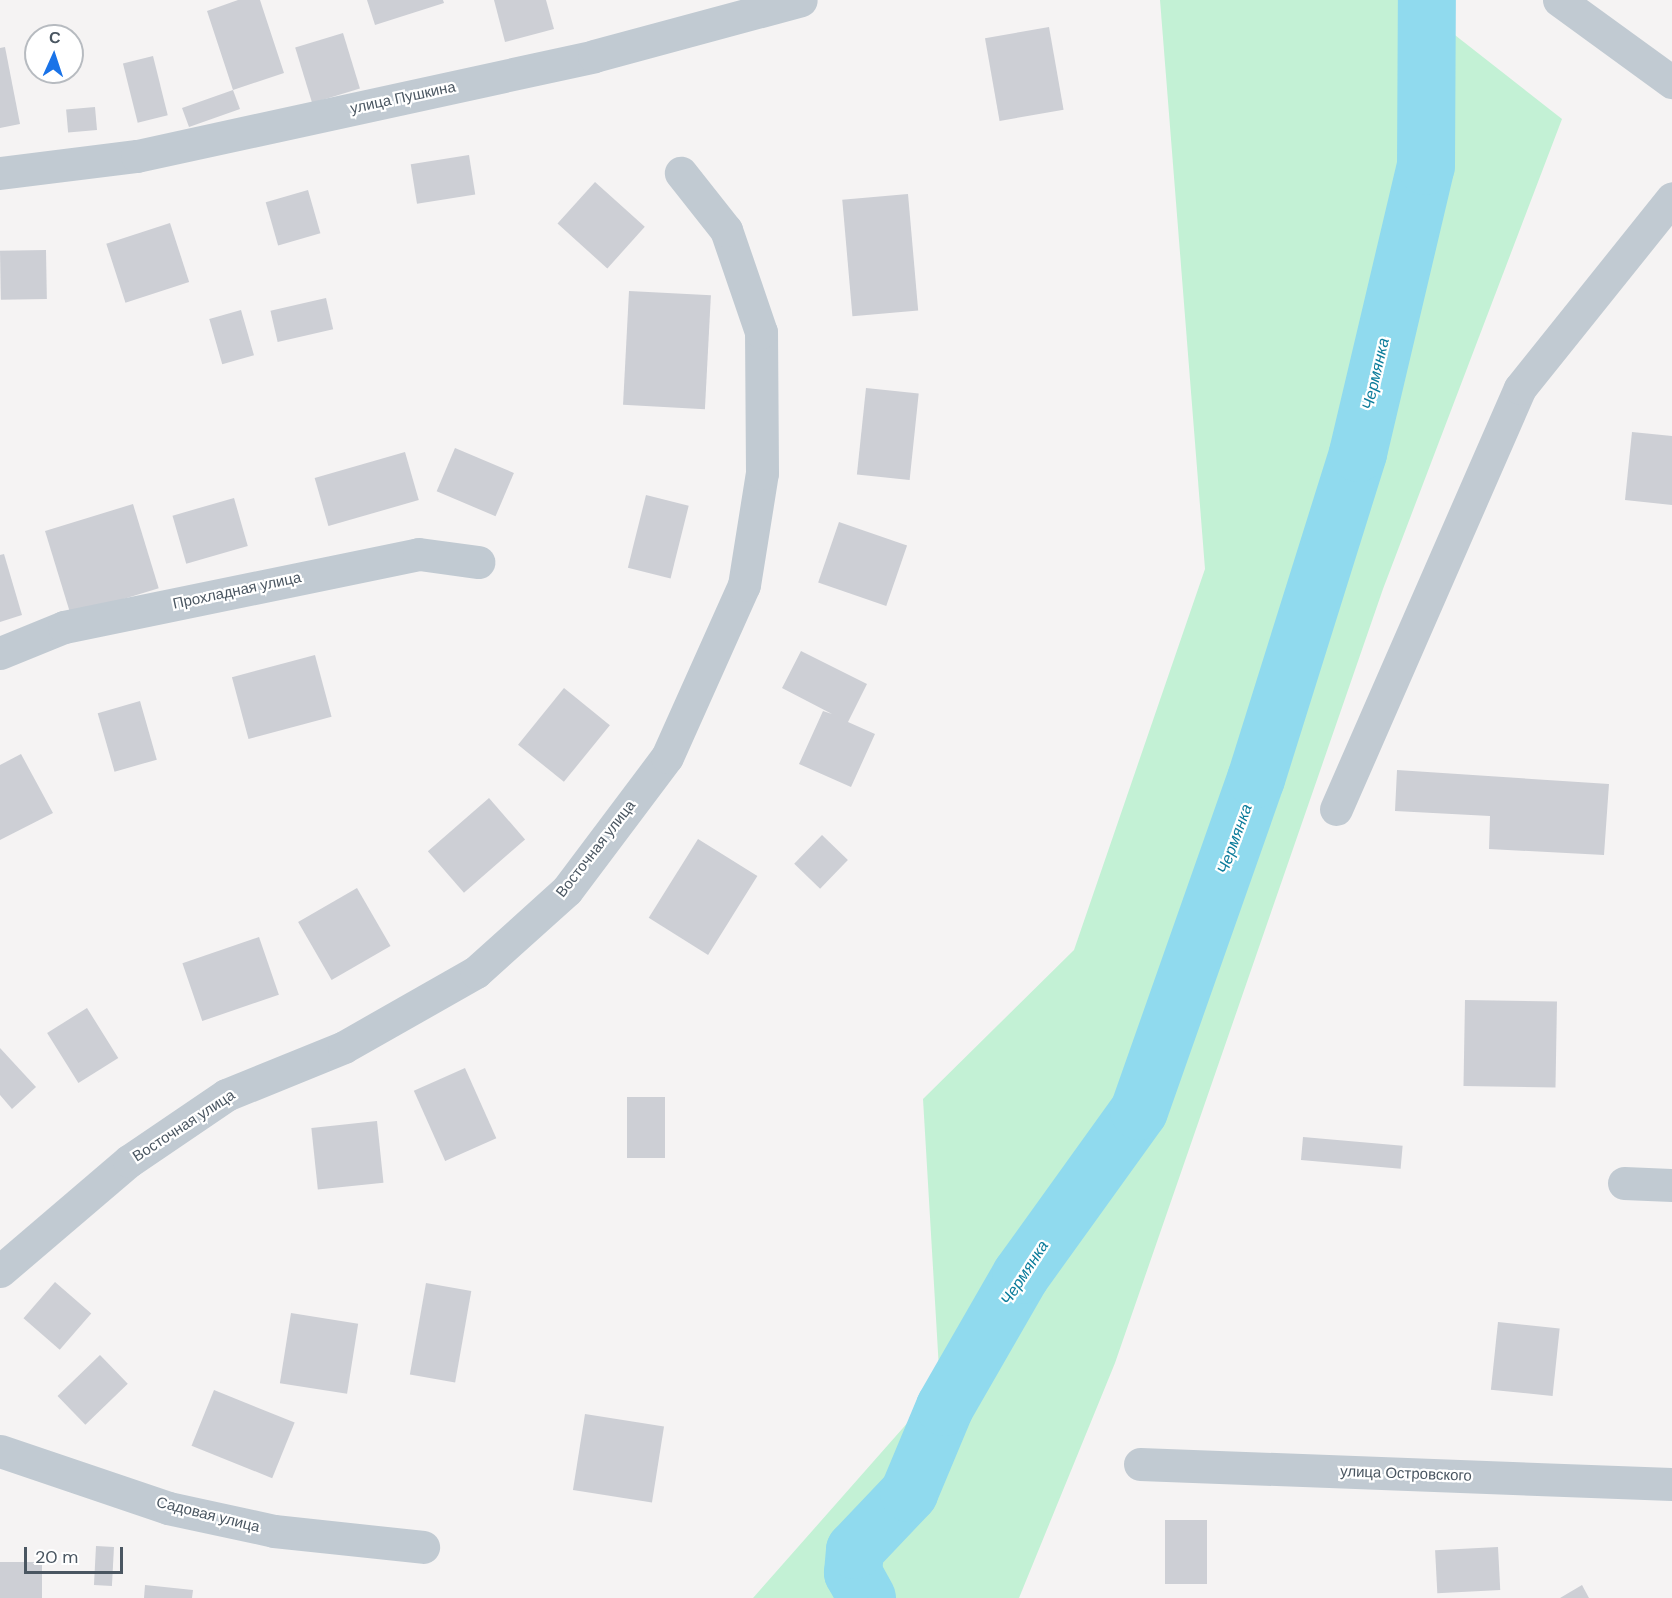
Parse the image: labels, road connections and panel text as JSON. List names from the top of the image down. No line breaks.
{"streets":{"street":["улица Пушкина","Прохладная улица","Восточная улица","улица Островского","Садовая улица"]},"water":["Чермянка"],"scale_bar":"20 m","north":"top"}
